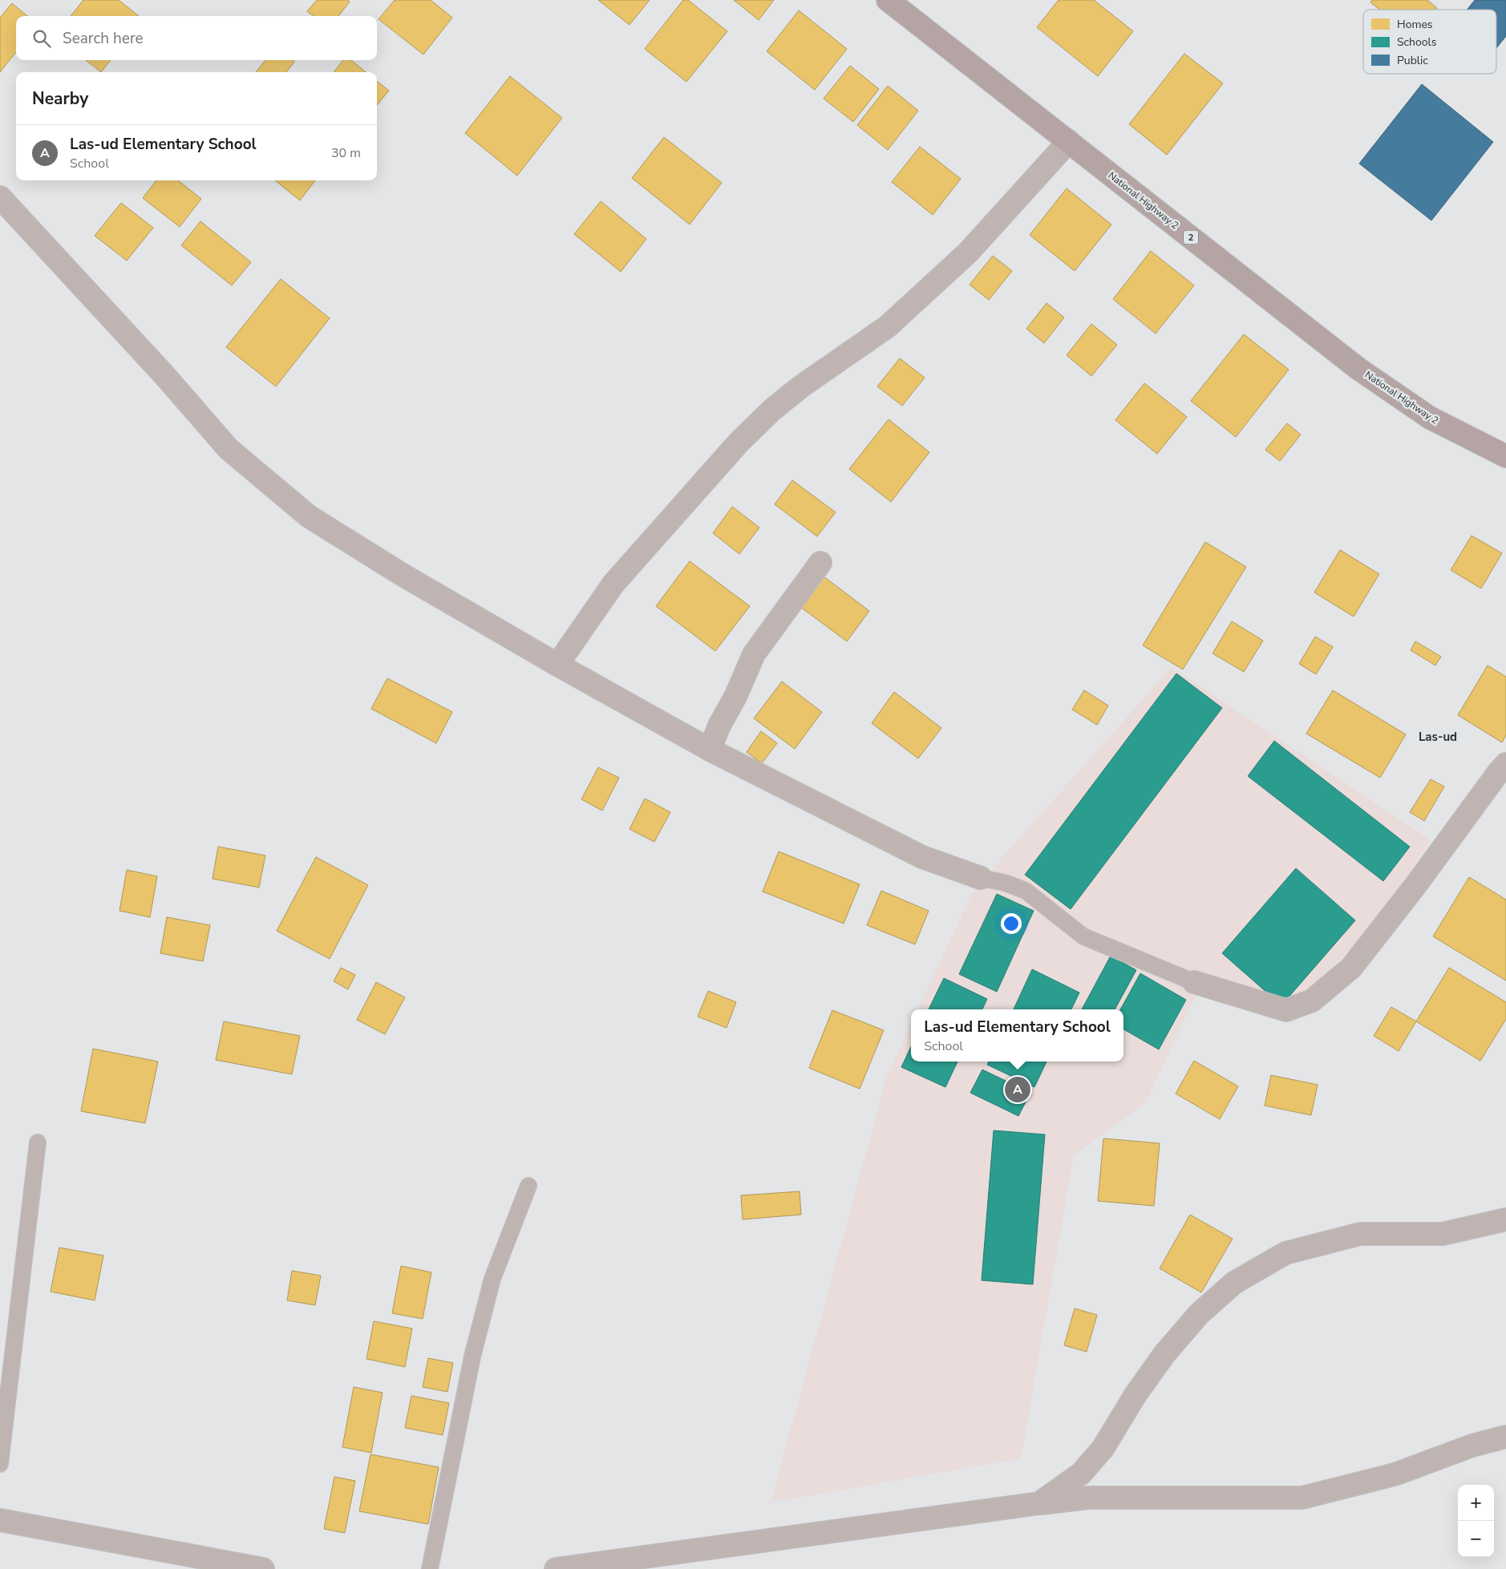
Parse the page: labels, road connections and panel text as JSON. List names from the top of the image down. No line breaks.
{"streets":{"highway":["National Highway 2","2"]},"districts":["Las-ud"],"legend":["Homes","Schools","Public"],"page":{"search":"Search here","heading":"Nearby","list":[{"mark":"A","name":"Las-ud Elementary School","note":"School","value":"30 m"}],"popup":["Las-ud Elementary School","School"],"pins":"A","map_buttons":["+","−"]}}
